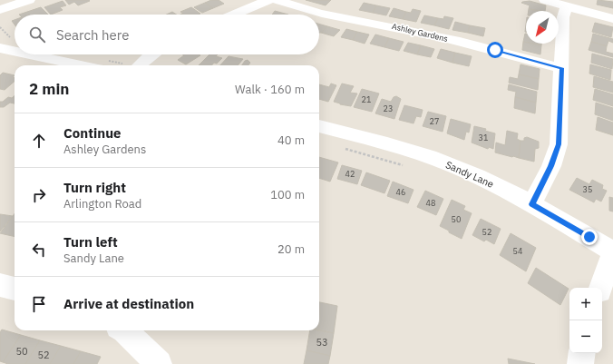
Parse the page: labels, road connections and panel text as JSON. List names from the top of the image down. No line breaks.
{"streets":{"street":["Ashley Gardens","Sandy Lane"]},"house_numbers":["21","23","27","31","42","35","46","48","50","52","54","53","50","52"],"north":"bottom left","page":{"search":"Search here","heading":["2 min","Walk · 160 m"],"list":[["Continue","Ashley Gardens","40 m"],["Turn right","Arlington Road","100 m"],["Turn left","Sandy Lane","20 m"],"Arrive at destination"],"map_buttons":["+","−"]}}
